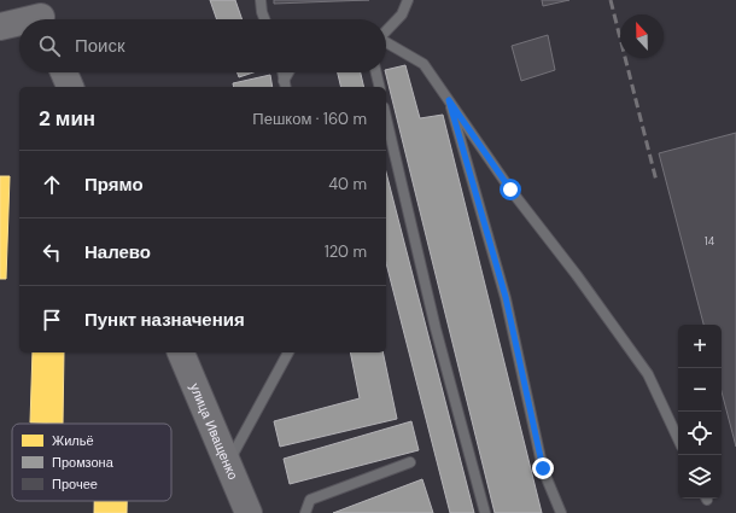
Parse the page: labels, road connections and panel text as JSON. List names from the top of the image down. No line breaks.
{"streets":{"main road":["улица Иващенко"]},"house_numbers":["14"],"legend":["Жильё","Промзона","Прочее"],"north":"top","page":{"search":"Поиск","heading":["2 мин","Пешком · 160 m"],"list":[["Прямо","40 m"],["Налево","120 m"],"Пункт назначения"],"map_buttons":["+","−"]}}
